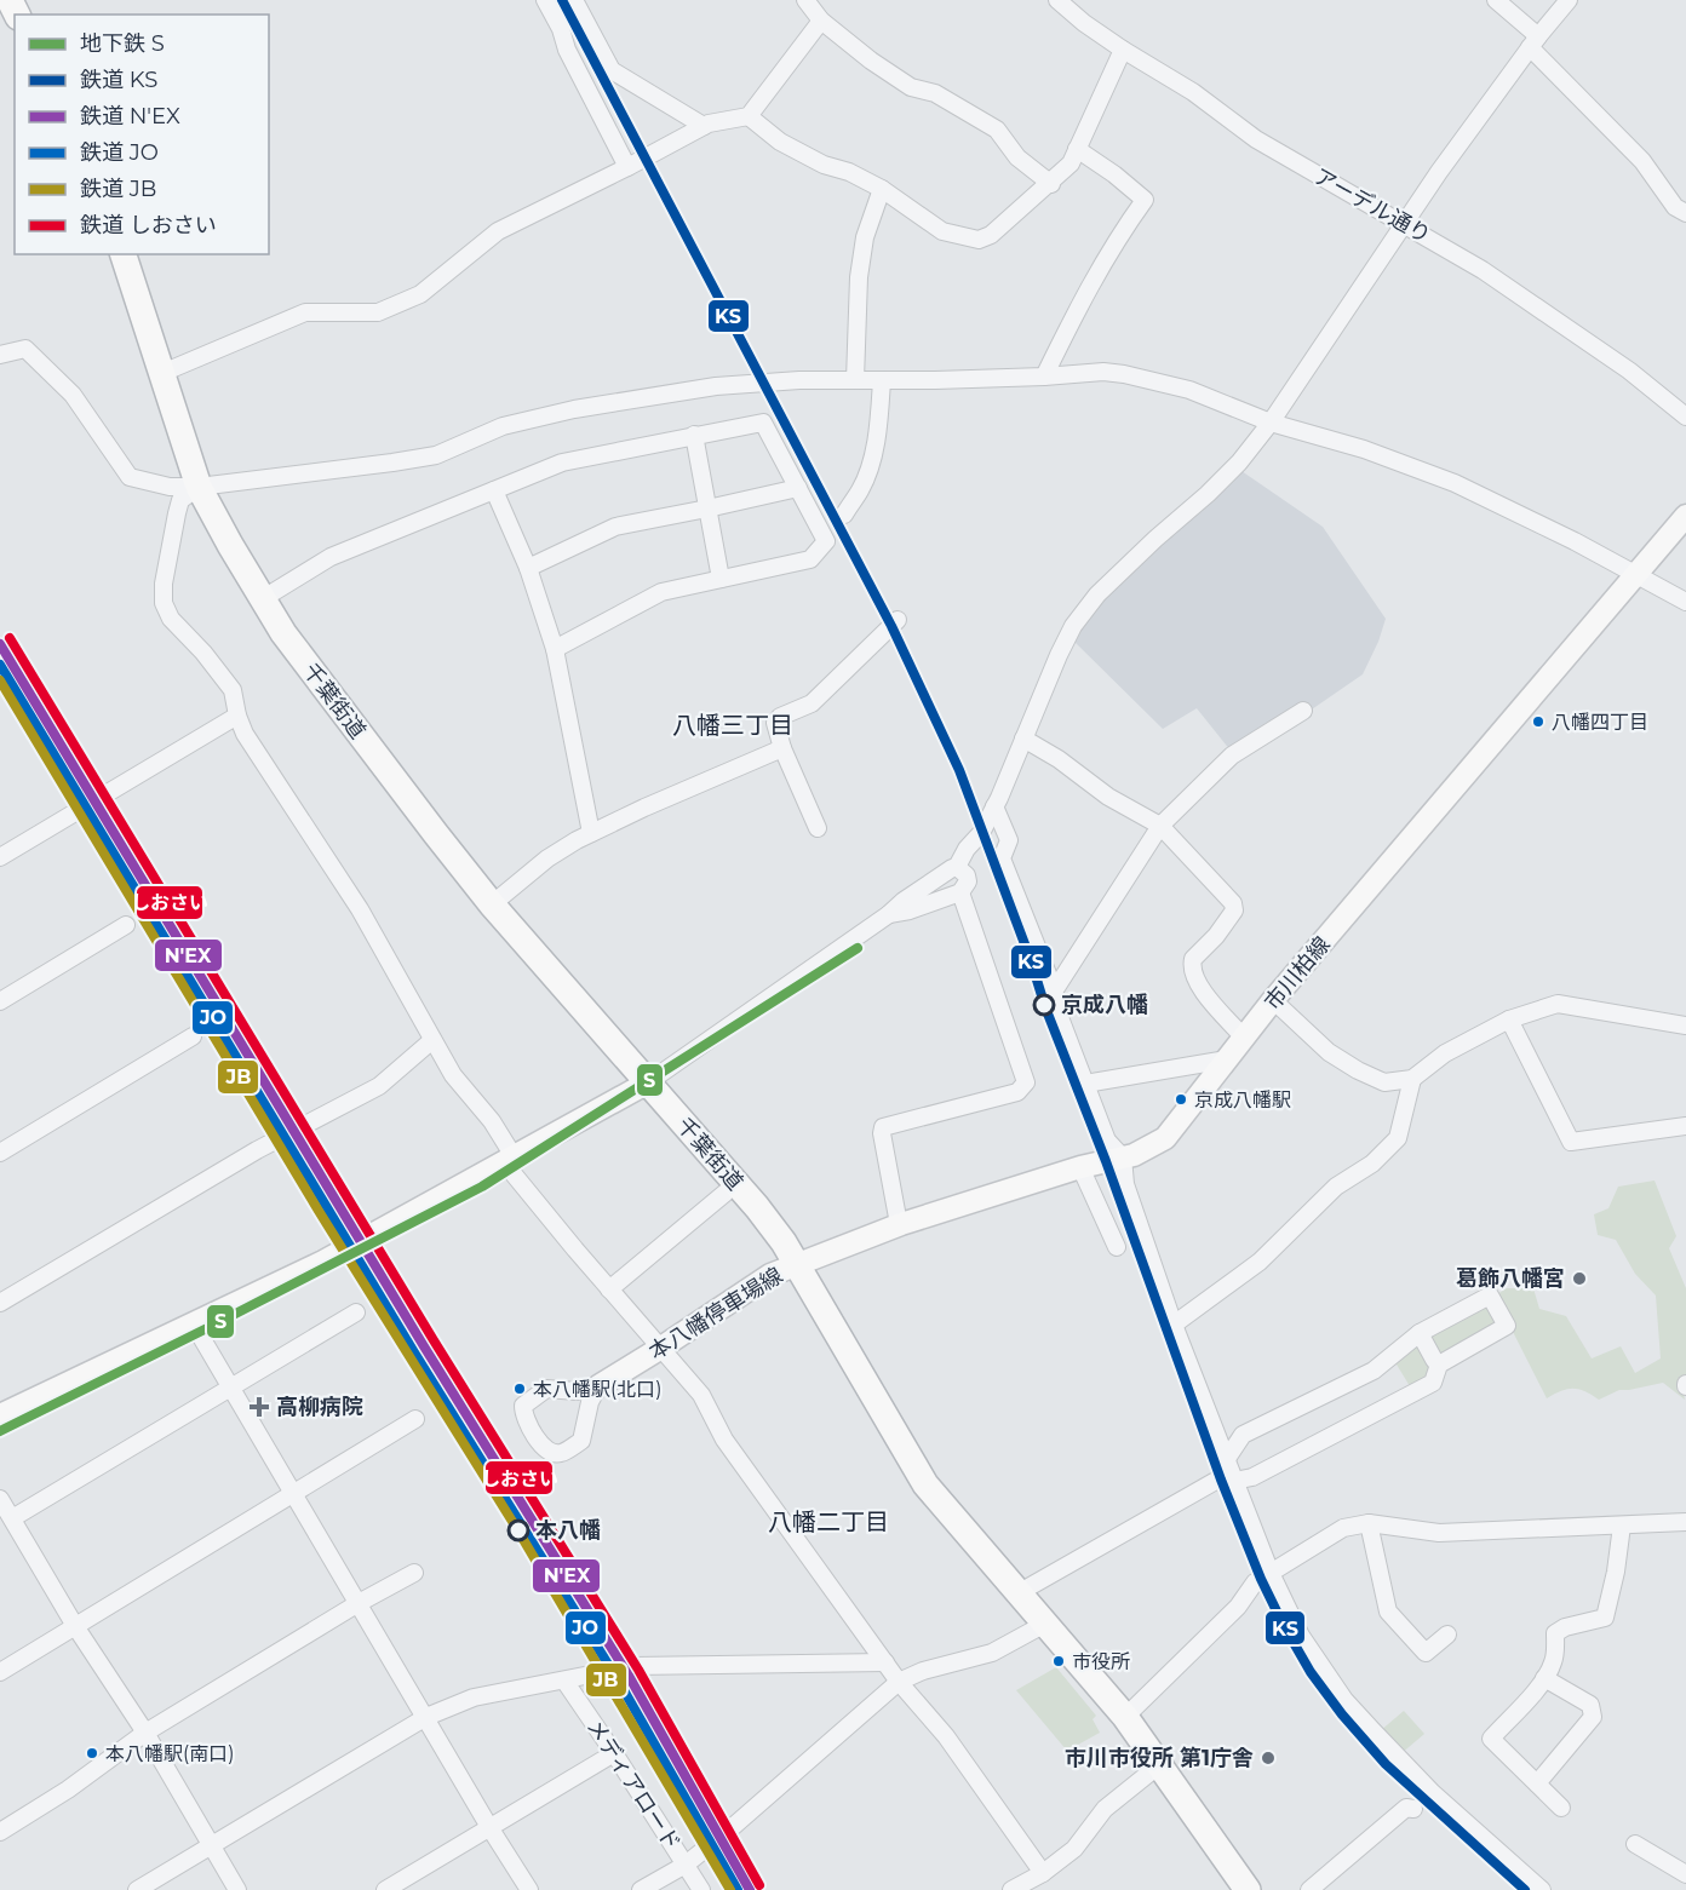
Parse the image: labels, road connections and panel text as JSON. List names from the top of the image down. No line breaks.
{"streets":{"highway":["千葉街道"],"main road":["市川柏線","本八幡停車場線"],"street":["アーデル通り","メディアロード"]},"crossings":[["千葉街道","市川柏線"],["千葉街道","本八幡停車場線"],["市川柏線","本八幡停車場線"]],"districts":["八幡三丁目","八幡二丁目"],"places":{"other":["八幡四丁目","京成八幡","京成八幡駅","葛飾八幡宮","本八幡駅(北口)","本八幡","市役所","本八幡駅(南口)","市川市役所 第1庁舎"],"health":["高柳病院"]},"lines":["rail line KS","rail line しおさい","rail line N'EX","rail line JO","rail line JB","metro line S"],"legend":["地下鉄 S","鉄道 KS","鉄道 N'EX","鉄道 JO","鉄道 JB","鉄道 しおさい"]}
